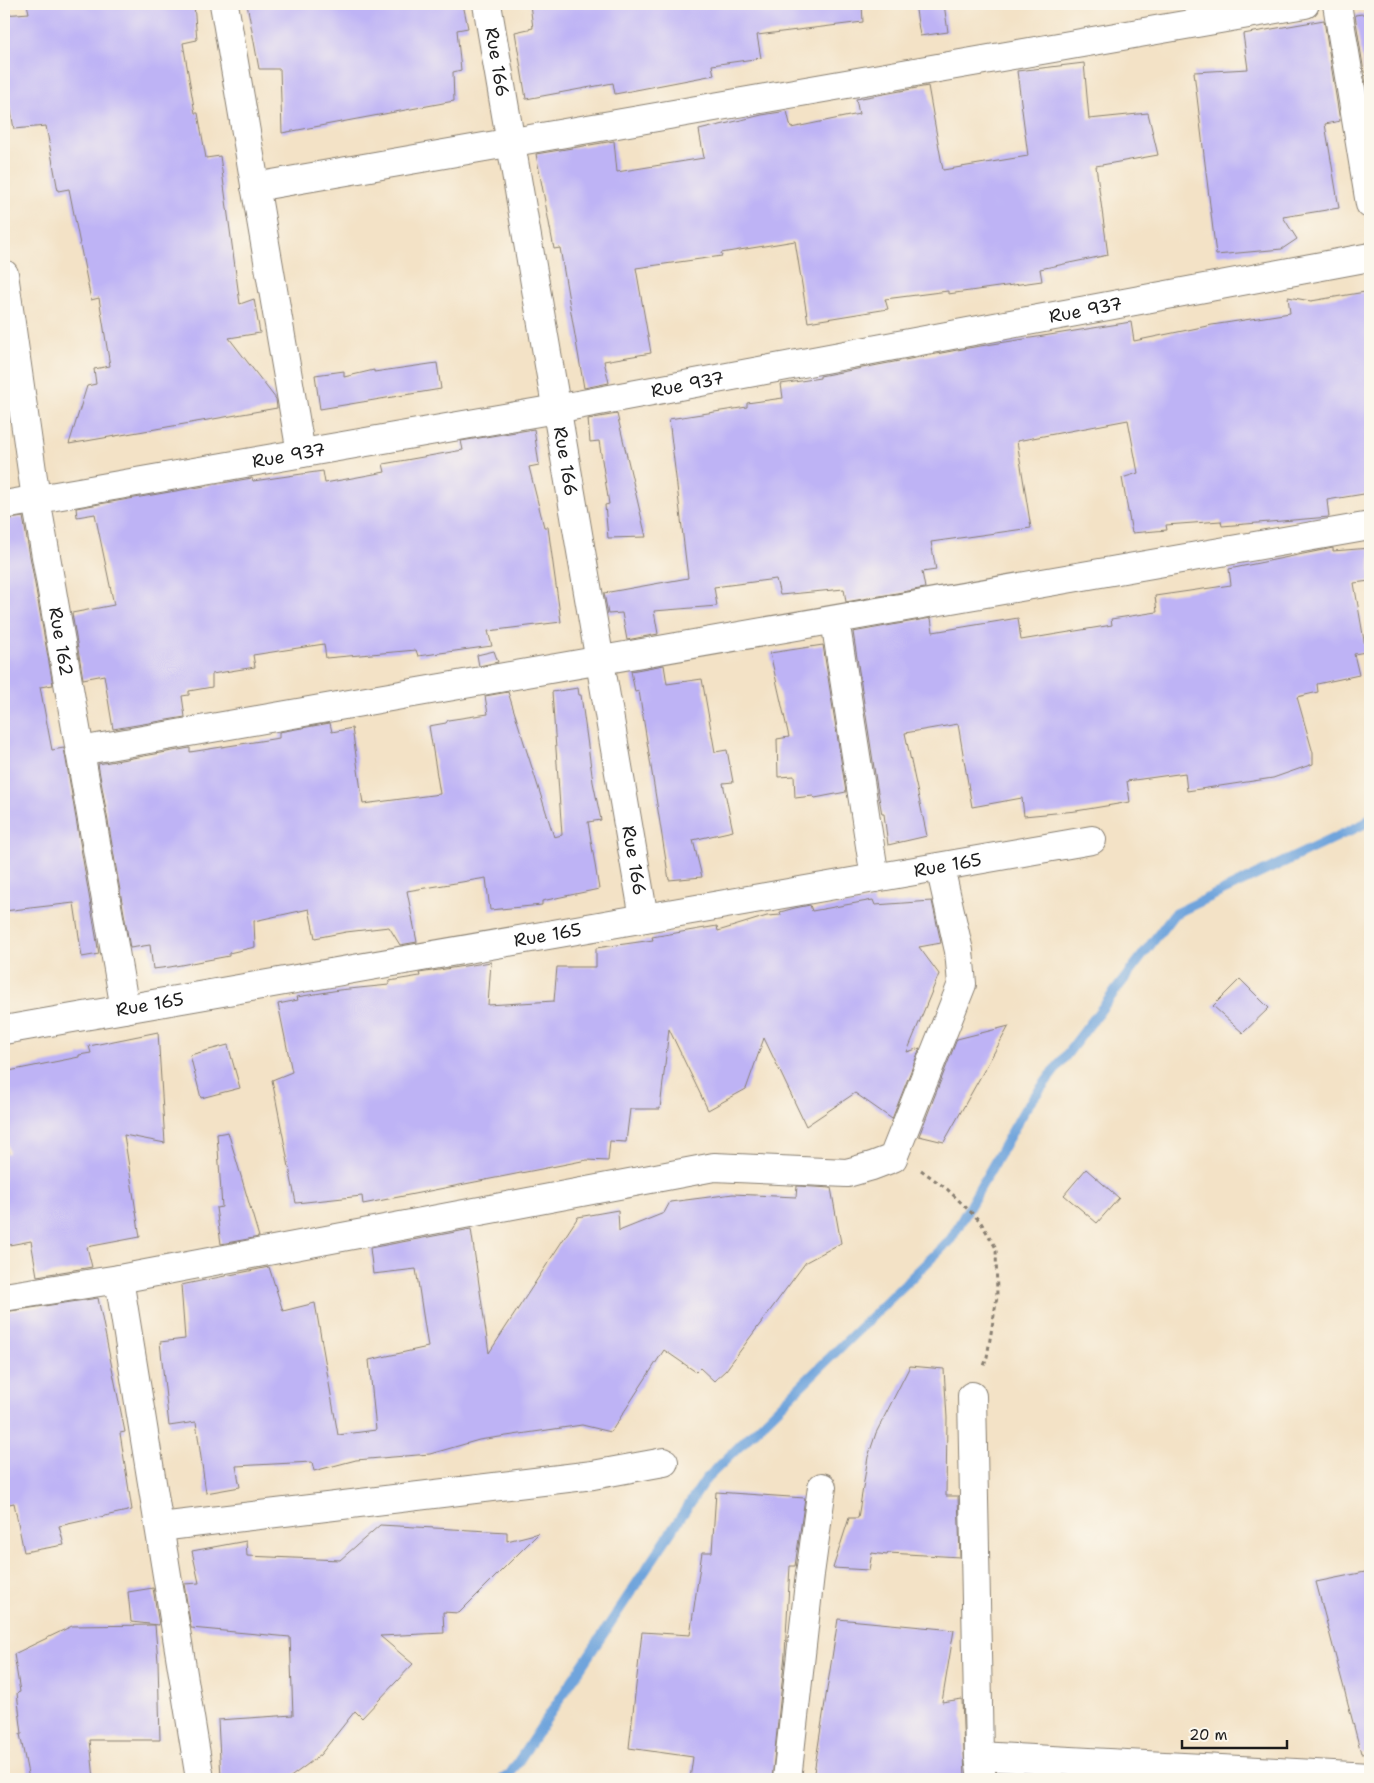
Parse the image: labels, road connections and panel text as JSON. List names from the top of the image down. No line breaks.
{"streets":{"street":["Rue 166","Rue 937","Rue 162","Rue 165"]},"crossings":[["Rue 166","Rue 937"],["Rue 166","Rue 165"],["Rue 937","Rue 162"],["Rue 162","Rue 165"]],"scale_bar":"20 m"}
